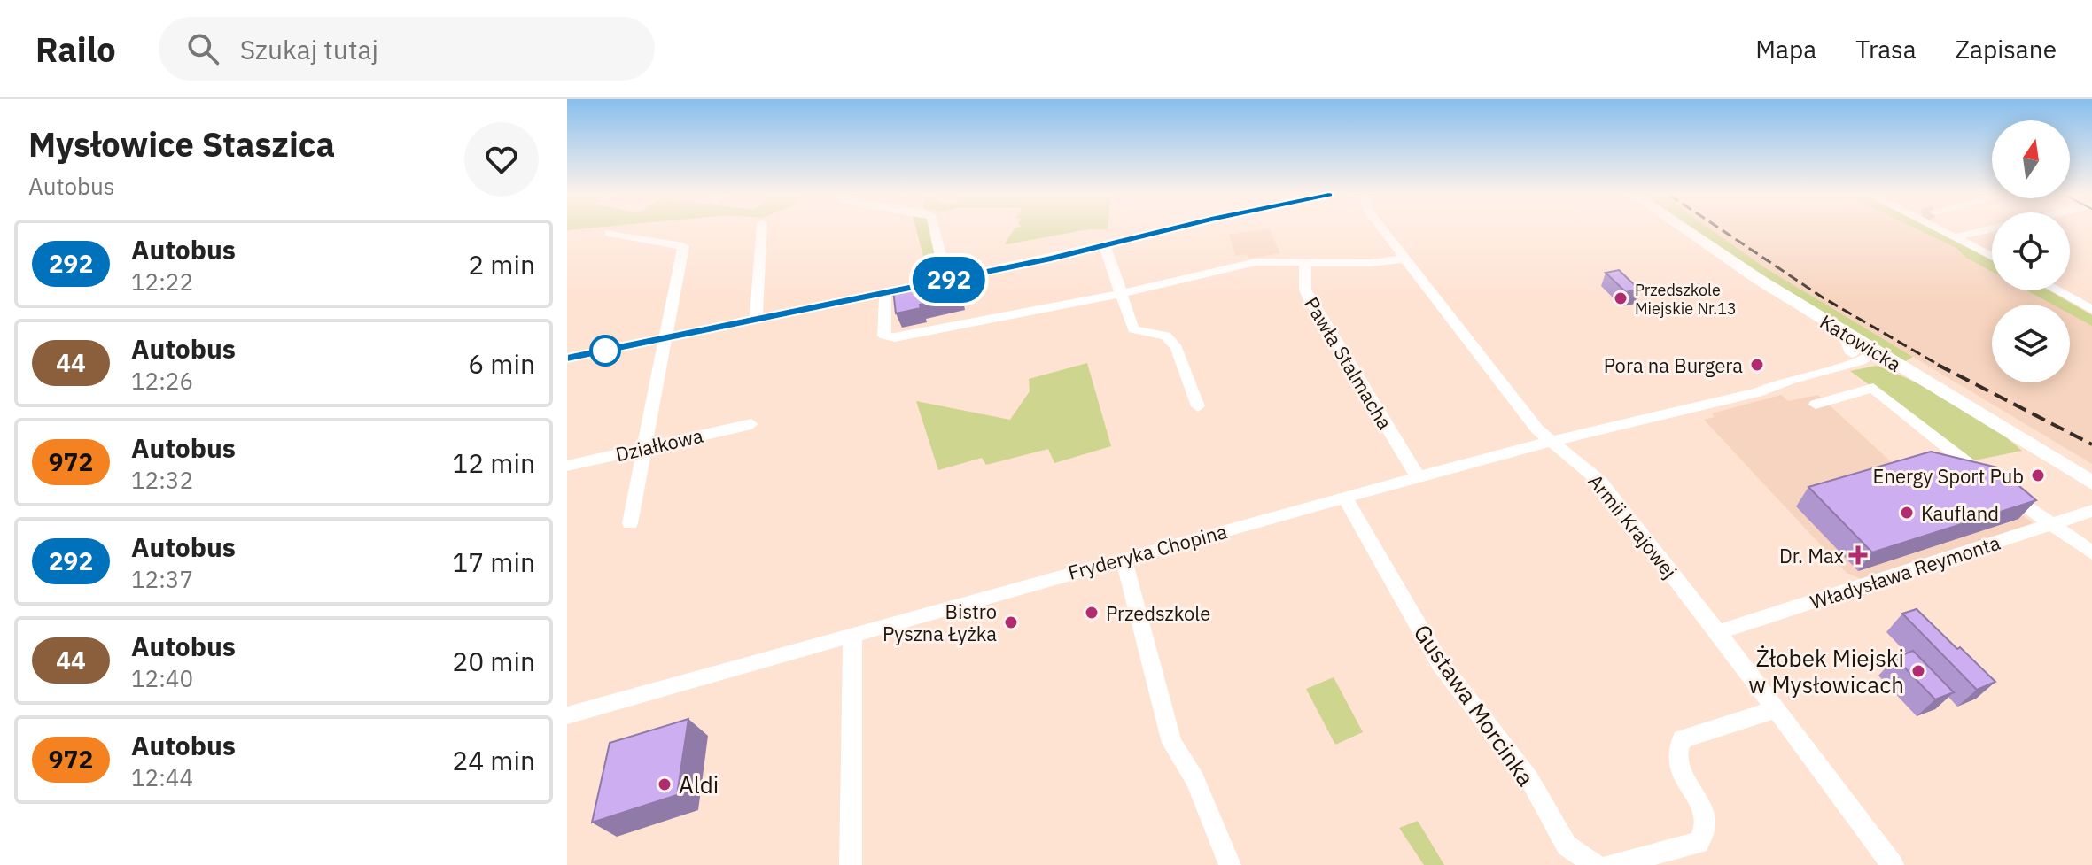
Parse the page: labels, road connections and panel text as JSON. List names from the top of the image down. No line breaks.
{"streets":{"main road":["Katowicka"],"street":["Pawła Stalmacha","Działkowa","Armii Krajowej","Fryderyka Chopina","Władysława Reymonta","Gustawa Morcinka"]},"crossings":[["Katowicka","Fryderyka Chopina"],["Pawła Stalmacha","Fryderyka Chopina"],["Armii Krajowej","Fryderyka Chopina"],["Armii Krajowej","Władysława Reymonta"],["Fryderyka Chopina","Gustawa Morcinka"]],"places":{"other":["Przedszkole Miejskie Nr.13","Pora na Burgera","Energy Sport Pub","Kaufland","Przedszkole","Bistro Pyszna Łyżka","Żłobek Miejski w Mysłowicach","Aldi"],"health":["Dr. Max"]},"lines":["bus line 292"],"north":"top","page":{"header":"Railo","search":"Szukaj tutaj","nav":["Mapa","Trasa","Zapisane"],"heading":["Mysłowice Staszica","Autobus"],"on_map":"292","list":[{"mark":"292","name":"Autobus","note":"12:22","value":"2 min"},{"mark":"44","name":"Autobus","note":"12:26","value":"6 min"},{"mark":"972","name":"Autobus","note":"12:32","value":"12 min"},{"mark":"292","name":"Autobus","note":"12:37","value":"17 min"},{"mark":"44","name":"Autobus","note":"12:40","value":"20 min"},{"mark":"972","name":"Autobus","note":"12:44","value":"24 min"}]}}
